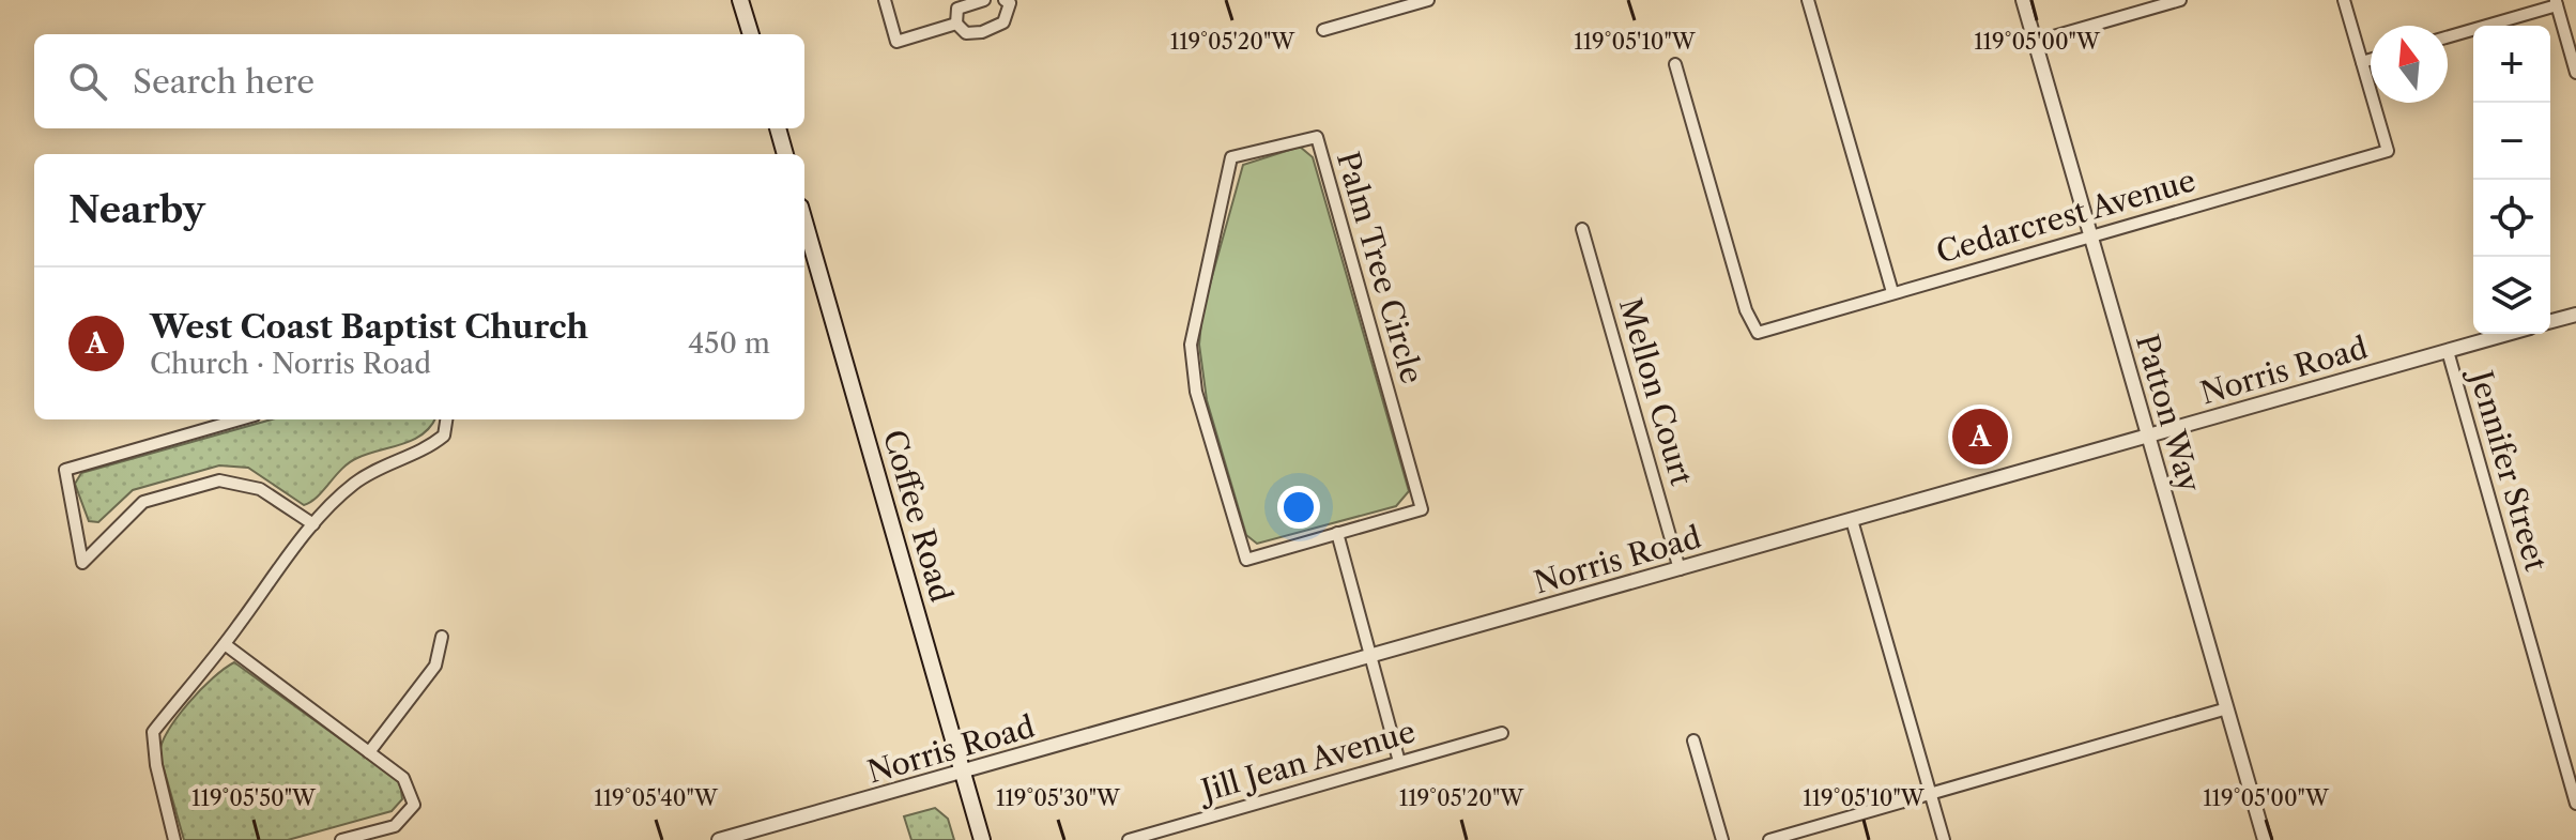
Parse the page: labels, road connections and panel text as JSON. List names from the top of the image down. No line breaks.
{"streets":{"main road":["Coffee Road"],"street":["Cedarcrest Avenue","Palm Tree Circle","Norris Road","Mellon Court","Patton Way","Jennifer Street","Jill Jean Avenue"]},"crossings":[["Cedarcrest Avenue","Patton Way"],["Norris Road","Mellon Court"],["Norris Road","Patton Way"],["Norris Road","Jennifer Street"],["Norris Road","Coffee Road"]],"north":"top","page":{"map_buttons":["+","−"],"search":"Search here","heading":"Nearby","list":[{"mark":"A","name":"West Coast Baptist Church","note":"Church · Norris Road","value":"450 m"}],"pins":"A"},"coordinates":["119°05'20\"W","119°05'10\"W","119°05'00\"W","119°05'50\"W","119°05'40\"W","119°05'30\"W"]}
